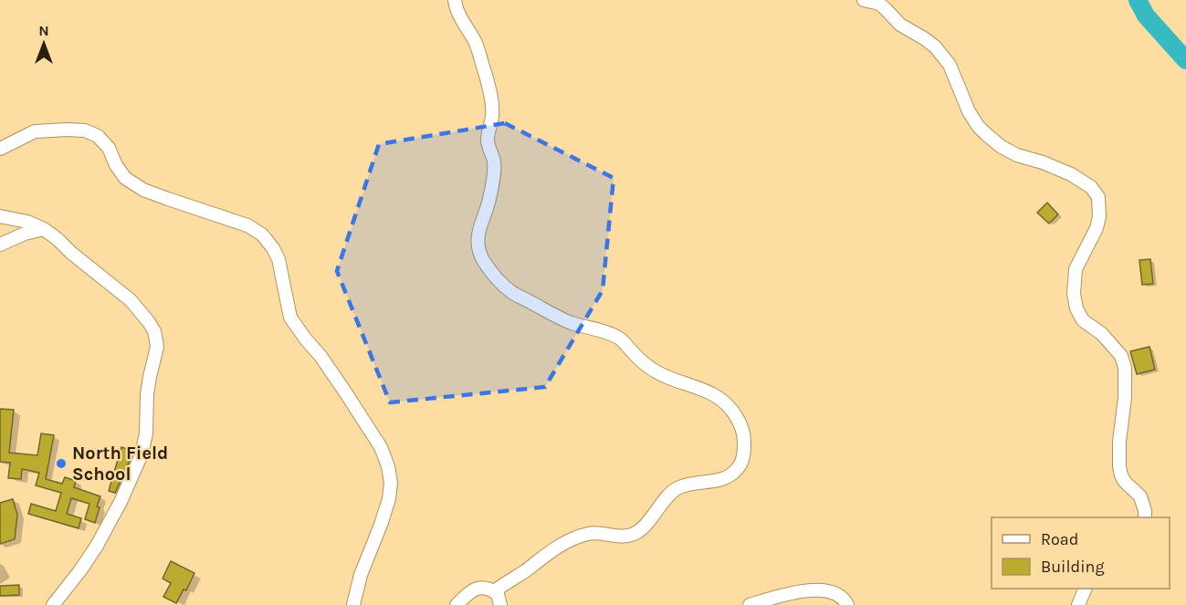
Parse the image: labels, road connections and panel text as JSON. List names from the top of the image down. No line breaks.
{"places":["North Field School"],"legend":["Road","Building"],"north":"top"}
